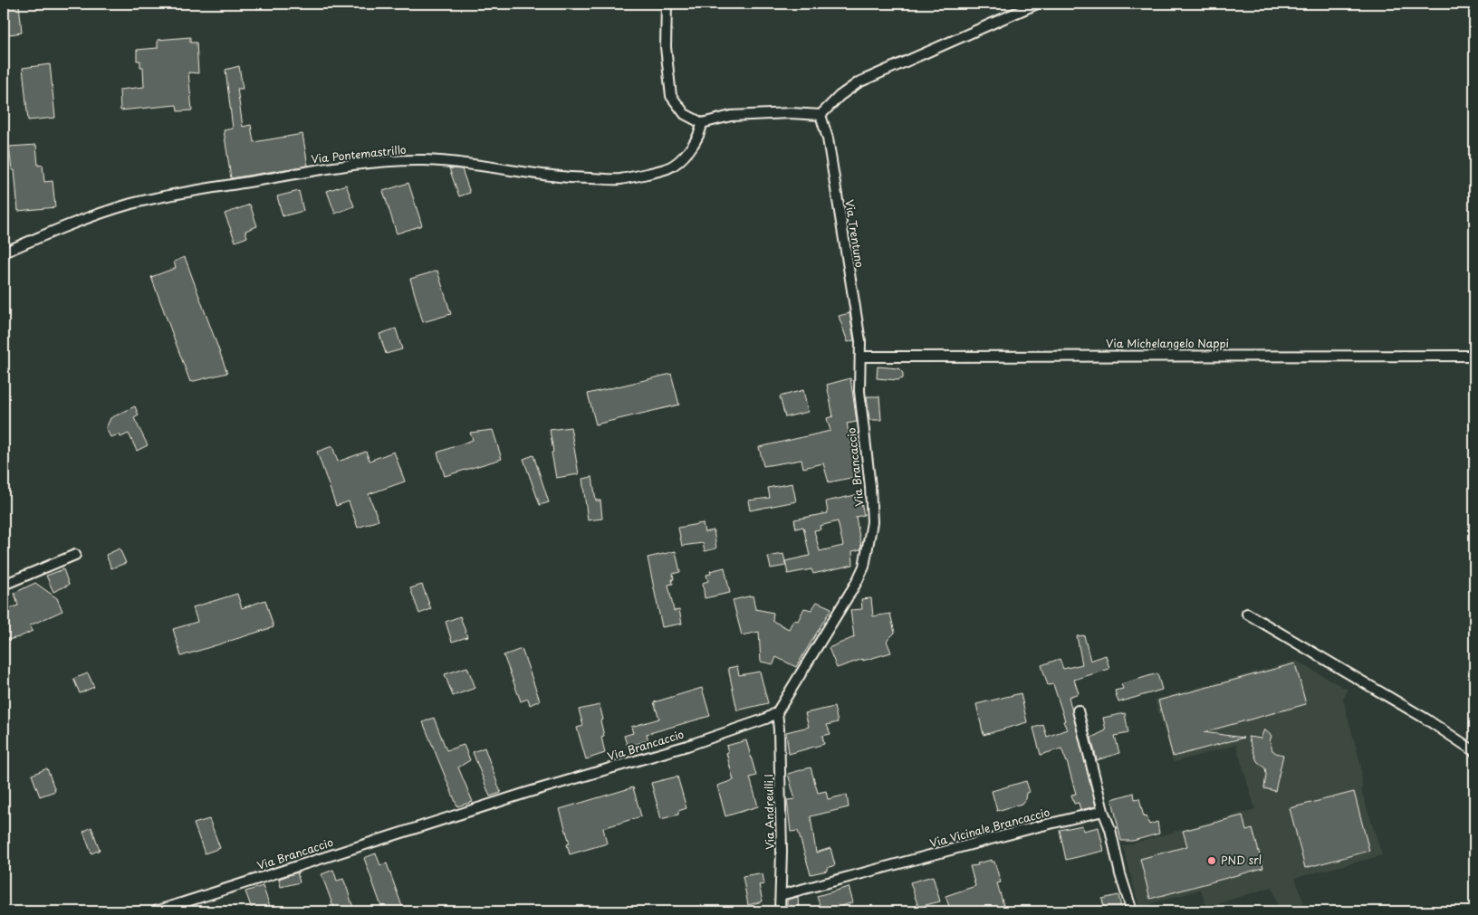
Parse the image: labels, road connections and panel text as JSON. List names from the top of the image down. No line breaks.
{"streets":{"street":["Via Pontemastrillo","Via Trentuno","Via Michelangelo Nappi","Via Brancaccio","Via Andreulli I","Via Vicinale Brancaccio"]},"crossings":[["Via Trentuno","Via Michelangelo Nappi"],["Via Trentuno","Via Brancaccio"],["Via Michelangelo Nappi","Via Brancaccio"],["Via Brancaccio","Via Andreulli I"],["Via Andreulli I","Via Vicinale Brancaccio"]],"places":["PND srl"]}
